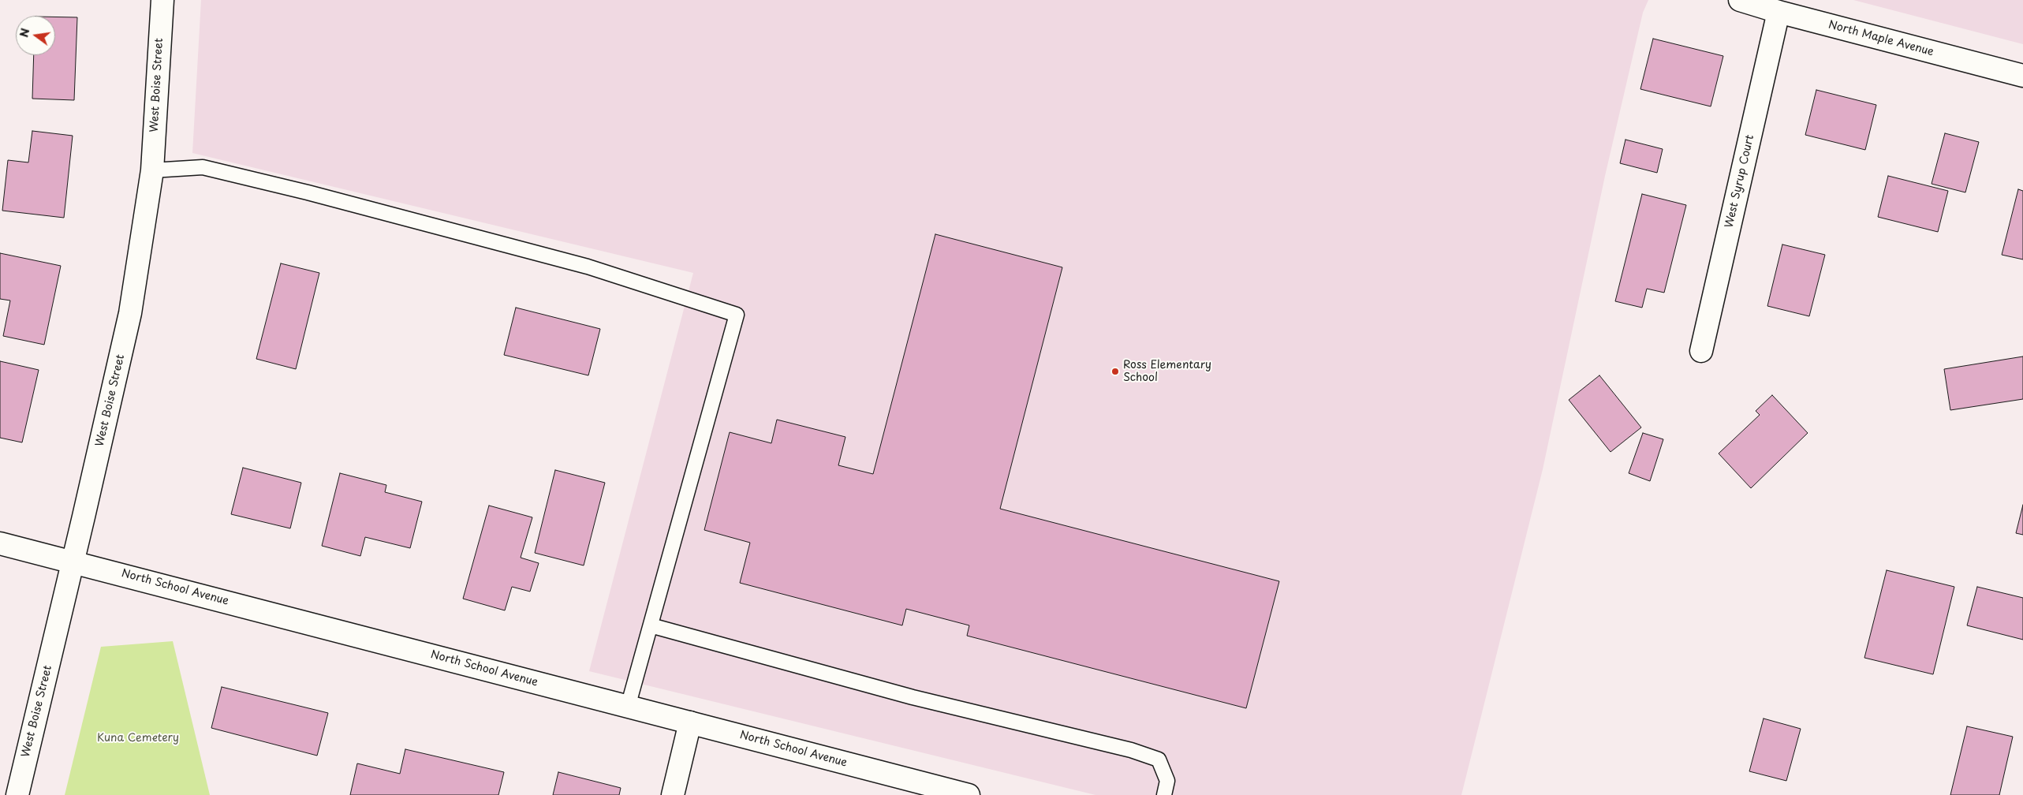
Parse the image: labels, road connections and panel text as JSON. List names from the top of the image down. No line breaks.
{"streets":{"street":["North Maple Avenue","West Boise Street","West Syrup Court","North School Avenue"]},"crossings":[["North Maple Avenue","West Syrup Court"],["West Boise Street","North School Avenue"]],"parks":["Kuna Cemetery"],"places":["Ross Elementary School"],"north":"left"}
